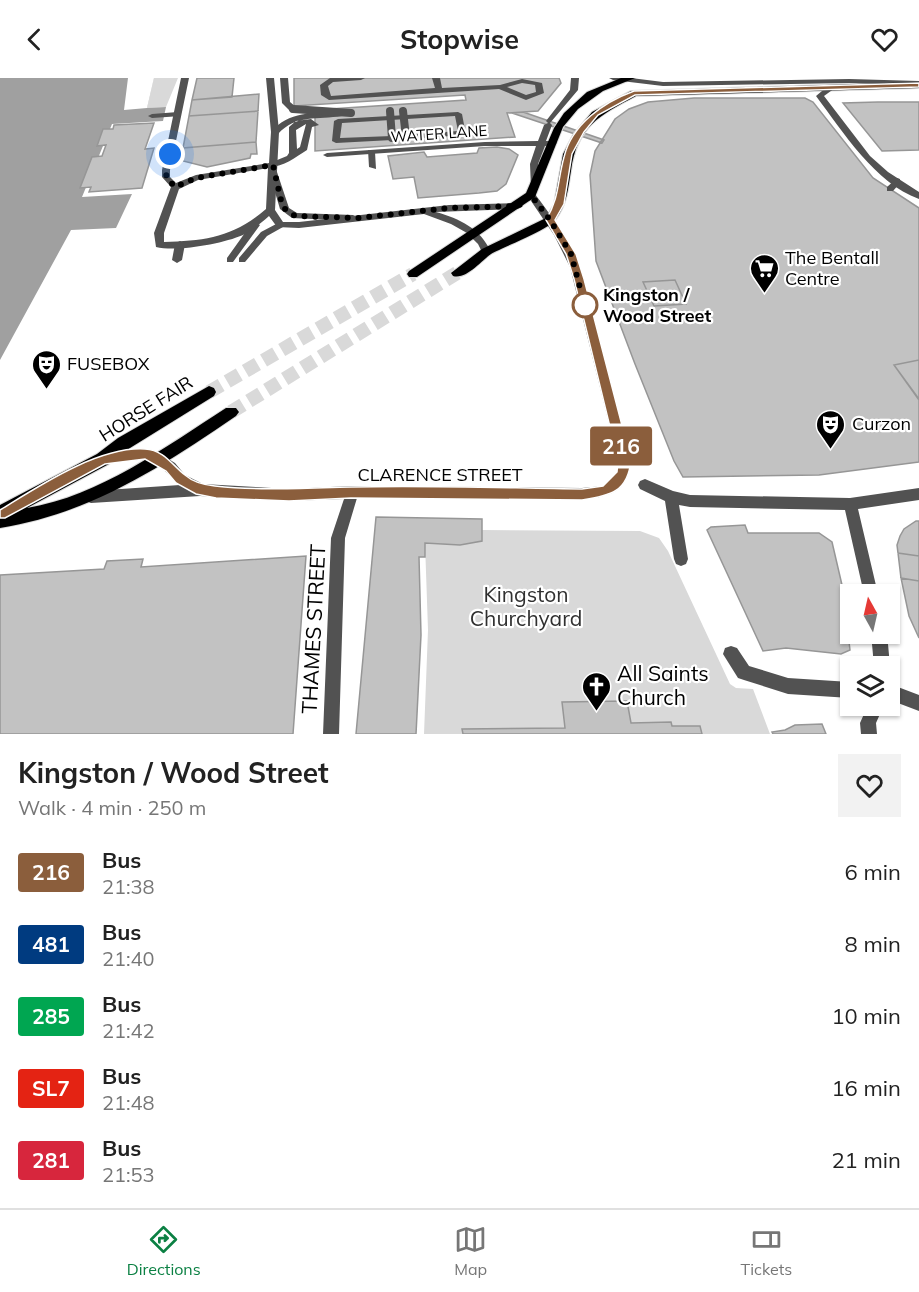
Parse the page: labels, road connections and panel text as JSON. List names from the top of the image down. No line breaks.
{"streets":{"main road":["HORSE FAIR"],"street":["WATER LANE","CLARENCE STREET","THAMES STREET"]},"crossings":[["CLARENCE STREET","THAMES STREET"]],"parks":["Kingston Churchyard"],"places":{"supermarket":["The Bentall Centre"],"other":["Kingston / Wood Street"],"theatre":["FUSEBOX","Curzon"],"church":["All Saints Church"]},"lines":["bus line 216"],"north":"top","page":{"header":"Stopwise","on_map":"216","heading":["Kingston / Wood Street","Walk · 4 min · 250 m"],"list":[{"mark":"216","name":"Bus","note":"21:38","value":"6 min"},{"mark":"481","name":"Bus","note":"21:40","value":"8 min"},{"mark":"285","name":"Bus","note":"21:42","value":"10 min"},{"mark":"SL7","name":"Bus","note":"21:48","value":"16 min"},{"mark":"281","name":"Bus","note":"21:53","value":"21 min"}],"tabs":["Directions","Map","Tickets"]}}
